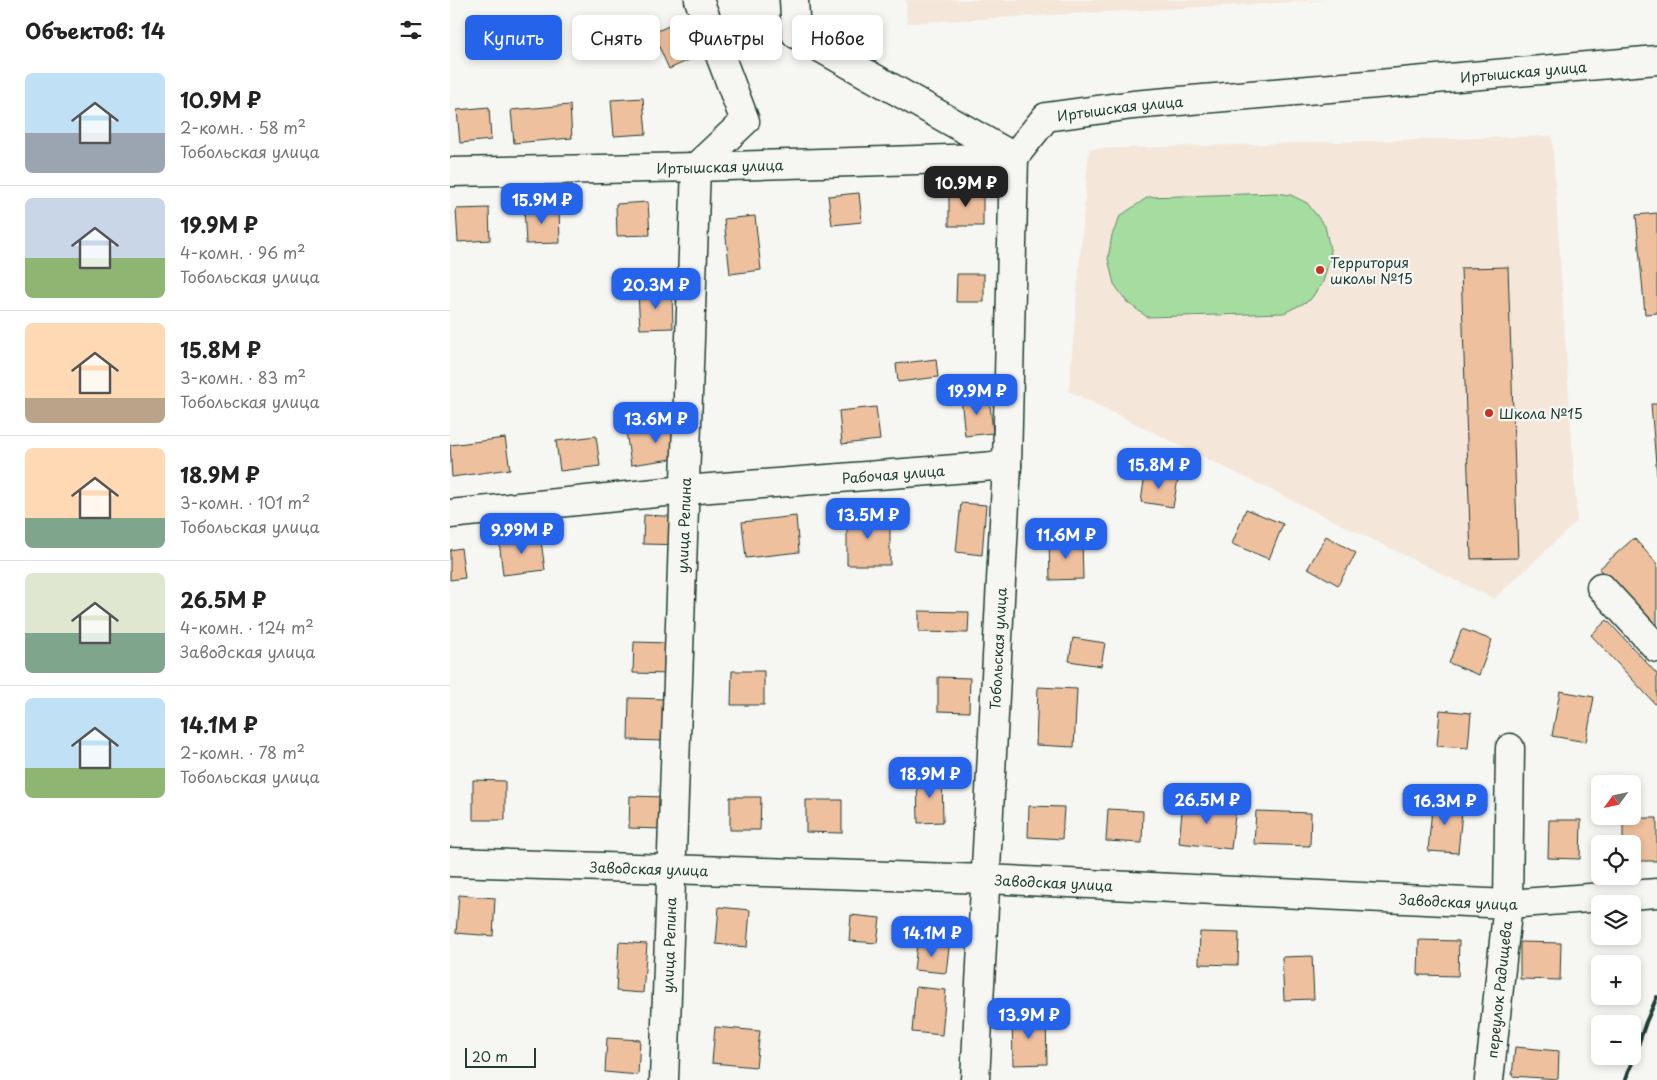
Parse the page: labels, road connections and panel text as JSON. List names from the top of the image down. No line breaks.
{"streets":{"street":["Иртышская улица","Рабочая улица","улица Репина","Тобольская улица","Заводская улица","переулок Радищева"]},"crossings":[["Иртышская улица","улица Репина"],["Иртышская улица","Тобольская улица"],["Рабочая улица","улица Репина"],["Рабочая улица","Тобольская улица"],["улица Репина","Заводская улица"],["Тобольская улица","Заводская улица"],["Заводская улица","переулок Радищева"]],"places":["Территория школы №15","Школа №15"],"scale_bar":"20 m","north":"bottom left","page":{"heading":"Объектов: 14","chip":["Купить","Снять","Фильтры","Новое"],"list":[{"name":"10.9M ₽","note":"2-комн. · 58 m² · Тобольская улица"},{"name":"19.9M ₽","note":"4-комн. · 96 m² · Тобольская улица"},{"name":"15.8M ₽","note":"3-комн. · 83 m² · Тобольская улица"},{"name":"18.9M ₽","note":"3-комн. · 101 m² · Тобольская улица"},{"name":"26.5M ₽","note":"4-комн. · 124 m² · Заводская улица"},{"name":"14.1M ₽","note":"2-комн. · 78 m² · Тобольская улица"}],"price":["10.9M ₽","15.9M ₽","20.3M ₽","19.9M ₽","13.6M ₽","15.8M ₽","13.5M ₽","9.99M ₽","11.6M ₽","18.9M ₽","26.5M ₽","16.3M ₽","14.1M ₽","13.9M ₽"],"map_buttons":["+","−"],"scale":"20 m"}}
